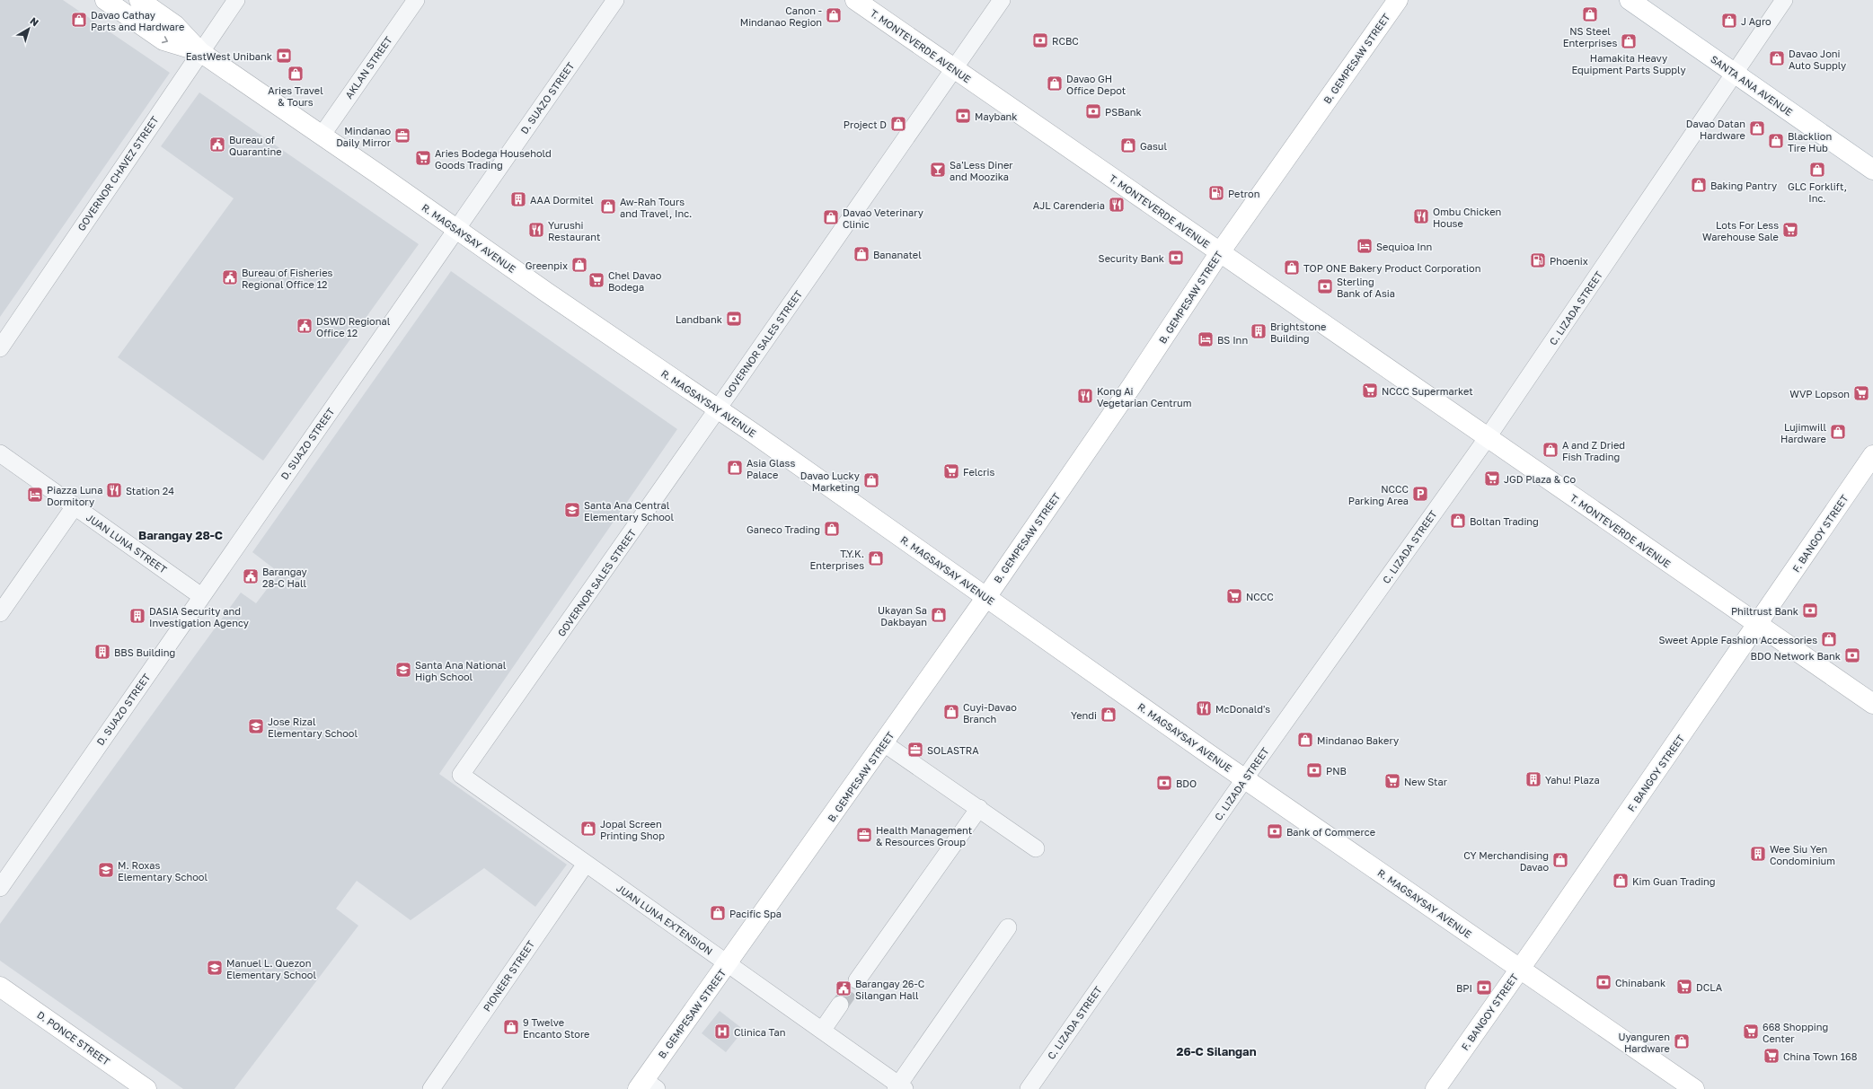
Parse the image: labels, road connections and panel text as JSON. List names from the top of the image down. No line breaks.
{"streets":{"street":["T. MONTEVERDE AVENUE","B. GEMPESAW STREET","AKLAN STREET","SANTA ANA AVENUE","D. SUAZO STREET","GOVERNOR CHAVEZ STREET","R. MAGSAYSAY AVENUE","C. LIZADA STREET","GOVERNOR SALES STREET","F. BANGOY STREET","JUAN LUNA STREET","JUAN LUNA EXTENSION","PIONEER STREET","D. PONCE STREET"]},"crossings":[["T. MONTEVERDE AVENUE","B. GEMPESAW STREET"],["T. MONTEVERDE AVENUE","C. LIZADA STREET"],["T. MONTEVERDE AVENUE","GOVERNOR SALES STREET"],["T. MONTEVERDE AVENUE","F. BANGOY STREET"],["B. GEMPESAW STREET","R. MAGSAYSAY AVENUE"],["B. GEMPESAW STREET","JUAN LUNA EXTENSION"],["AKLAN STREET","R. MAGSAYSAY AVENUE"],["SANTA ANA AVENUE","C. LIZADA STREET"],["D. SUAZO STREET","R. MAGSAYSAY AVENUE"],["D. SUAZO STREET","JUAN LUNA STREET"],["GOVERNOR CHAVEZ STREET","R. MAGSAYSAY AVENUE"],["R. MAGSAYSAY AVENUE","C. LIZADA STREET"],["R. MAGSAYSAY AVENUE","GOVERNOR SALES STREET"],["R. MAGSAYSAY AVENUE","F. BANGOY STREET"],["GOVERNOR SALES STREET","JUAN LUNA EXTENSION"],["JUAN LUNA EXTENSION","PIONEER STREET"]],"districts":["Barangay 28-C","26-C Silangan"],"places":{"shop":["NS Steel Enterprises","Canon - Mindanao Region","Davao Cathay Parts and Hardware","J Agro","Hamakita Heavy Equipment Parts Supply","Davao Joni Auto Supply","Aries Travel & Tours","Davao GH Office Depot","Project D","Davao Datan Hardware","Blacklion Tire Hub","Gasul","GLC Forklift, Inc.","Baking Pantry","Aw-Rah Tours and Travel, Inc.","Davao Veterinary Clinic","Bananatel","Greenpix","TOP ONE Bakery Product Corporation","Lujimwill Hardware","A and Z Dried Fish Trading","Asia Glass Palace","Davao Lucky Marketing","Boltan Trading","Ganeco Trading","T.Y.K. Enterprises","Ukayan Sa Dakbayan","Sweet Apple Fashion Accessories","Cuyi-Davao Branch","Yendi","Mindanao Bakery","Jopal Screen Printing Shop","CY Merchandising Davao","Kim Guan Trading","Pacific Spa","9 Twelve Encanto Store","Uyanguren Hardware"],"bank":["RCBC","EastWest Unibank","PSBank","Maybank","Security Bank","Sterling Bank of Asia","Landbank","Philtrust Bank","BDO Network Bank","PNB","BDO","Bank of Commerce","Chinabank","BPI"],"office":["Mindanao Daily Mirror","SOLASTRA","Health Management & Resources Group"],"public building":["Bureau of Quarantine","Bureau of Fisheries Regional Office 12","DSWD Regional Office 12","Barangay 28-C Hall","Barangay 26-C Silangan Hall"],"supermarket":["Aries Bodega Household Goods Trading","Lots For Less Warehouse Sale","Chel Davao Bodega","NCCC Supermarket","WVP Lopson","Felcris","JGD Plaza & Co","NCCC","New Star","DCLA","668 Shopping Center","China Town 168"],"bar":["Sa'Less Diner and Moozika"],"fuel station":["Petron","Phoenix"],"building":["AAA Dormitel","Brightstone Building","DASIA Security and Investigation Agency","BBS Building","Yahu! Plaza","Wee Siu Yen Condominium"],"restaurant":["AJL Carenderia","Ombu Chicken House","Yurushi Restaurant","Kong Ai Vegetarian Centrum","Station 24","McDonald's"],"hotel":["Sequioa Inn","BS Inn","Piazza Luna Dormitory"],"parking":["NCCC Parking Area"],"school or university":["Santa Ana Central Elementary School","Santa Ana National High School","Jose Rizal Elementary School","M. Roxas Elementary School","Manuel L. Quezon Elementary School"],"hospital":["Clinica Tan"]},"north":"top right"}
